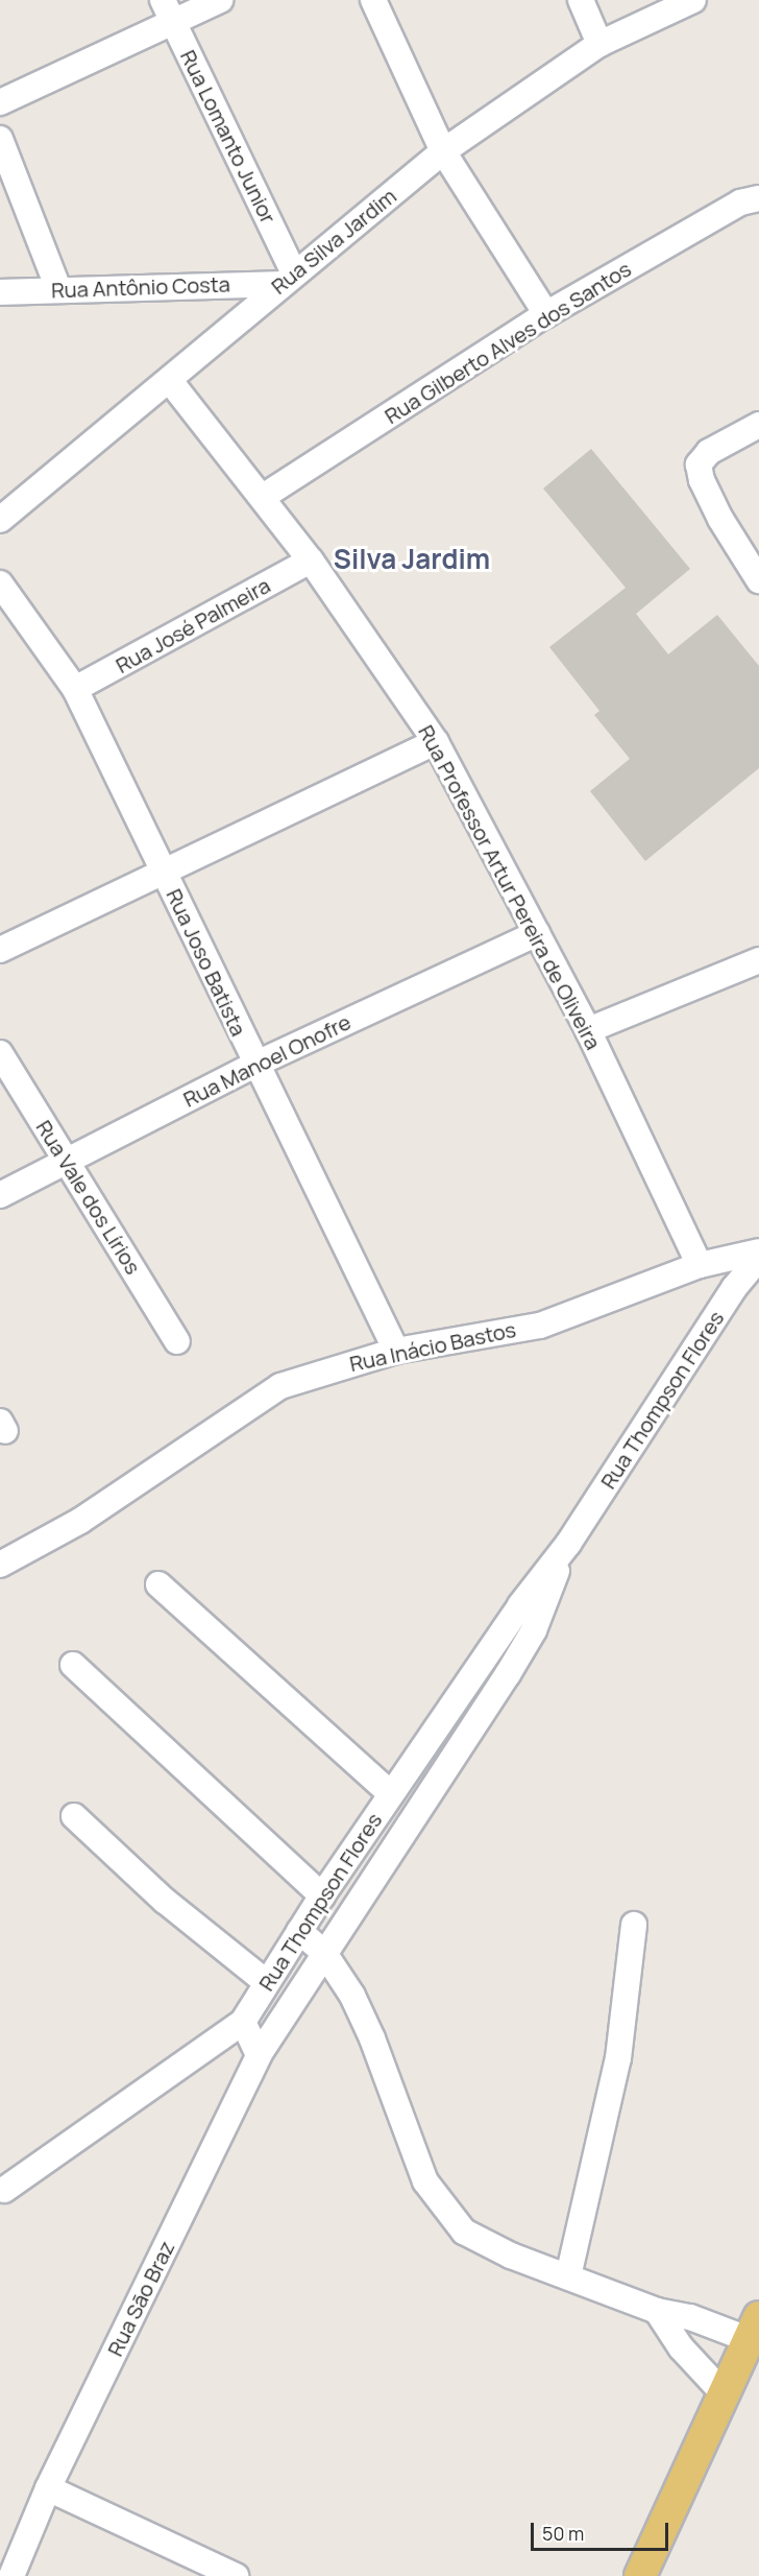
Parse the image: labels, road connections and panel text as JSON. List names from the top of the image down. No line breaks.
{"streets":{"street":["Rua Lomanto Junior","Rua Silva Jardim","Rua Antônio Costa","Rua Gilberto Alves dos Santos","Rua José Palmeira","Rua Professor Artur Pereira de Oliveira","Rua Joso Batista","Rua Manoel Onofre","Rua Vale dos Lírios","Rua Inácio Bastos","Rua Thompson Flores","Rua São Braz"]},"crossings":[["Rua Lomanto Junior","Rua Silva Jardim"],["Rua Lomanto Junior","Rua Antônio Costa"],["Rua Silva Jardim","Rua Antônio Costa"],["Rua Silva Jardim","Rua Professor Artur Pereira de Oliveira"],["Rua Gilberto Alves dos Santos","Rua Professor Artur Pereira de Oliveira"],["Rua José Palmeira","Rua Professor Artur Pereira de Oliveira"],["Rua José Palmeira","Rua Joso Batista"],["Rua Professor Artur Pereira de Oliveira","Rua Manoel Onofre"],["Rua Professor Artur Pereira de Oliveira","Rua Inácio Bastos"],["Rua Joso Batista","Rua Manoel Onofre"],["Rua Joso Batista","Rua Inácio Bastos"],["Rua Manoel Onofre","Rua Vale dos Lírios"],["Rua Thompson Flores","Rua São Braz"]],"districts":["Silva Jardim"],"scale_bar":"50 m"}
